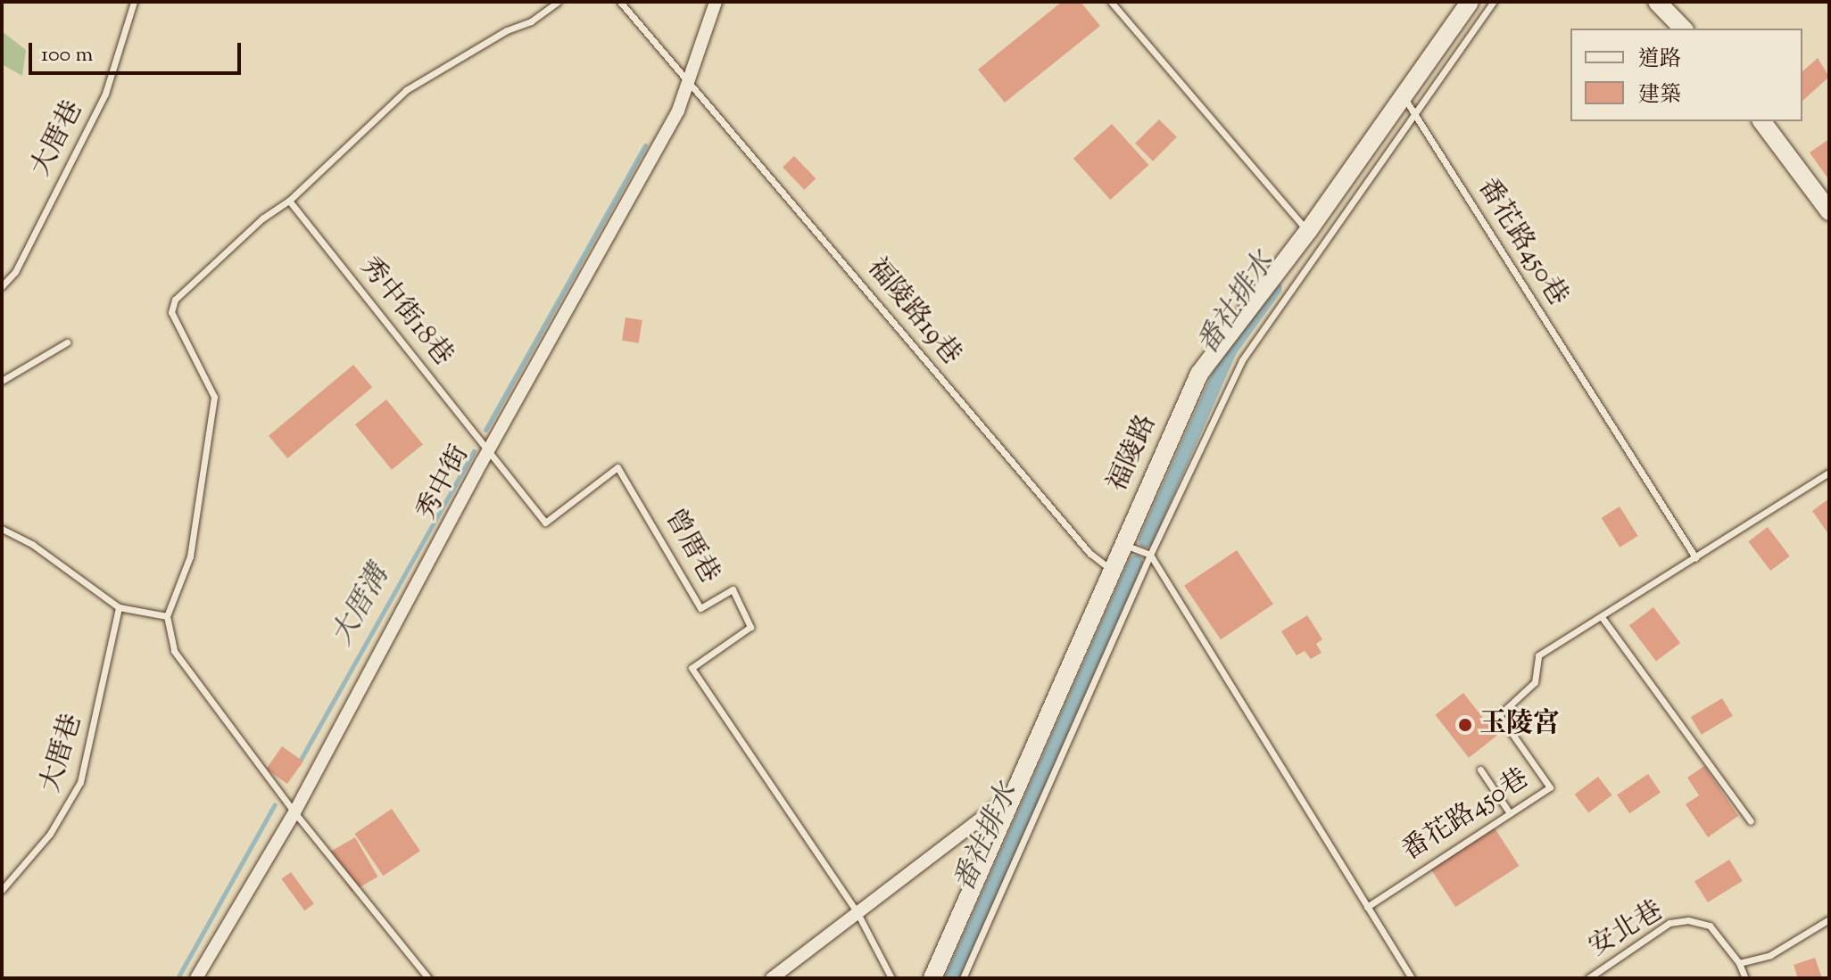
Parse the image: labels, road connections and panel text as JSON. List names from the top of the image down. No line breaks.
{"streets":{"street":["福陵路","秀中街"],"lane":["大厝巷","番花路450巷","秀中街18巷","福陵路19巷","曾厝巷","安北巷"]},"crossings":[["番花路450巷","福陵路"],["秀中街18巷","秀中街"],["秀中街18巷","曾厝巷"],["福陵路19巷","福陵路"],["福陵路19巷","秀中街"],["秀中街","曾厝巷"]],"water":["番社排水","大厝溝"],"places":["玉陵宮"],"legend":["道路","建築"],"scale_bar":"100 m"}
